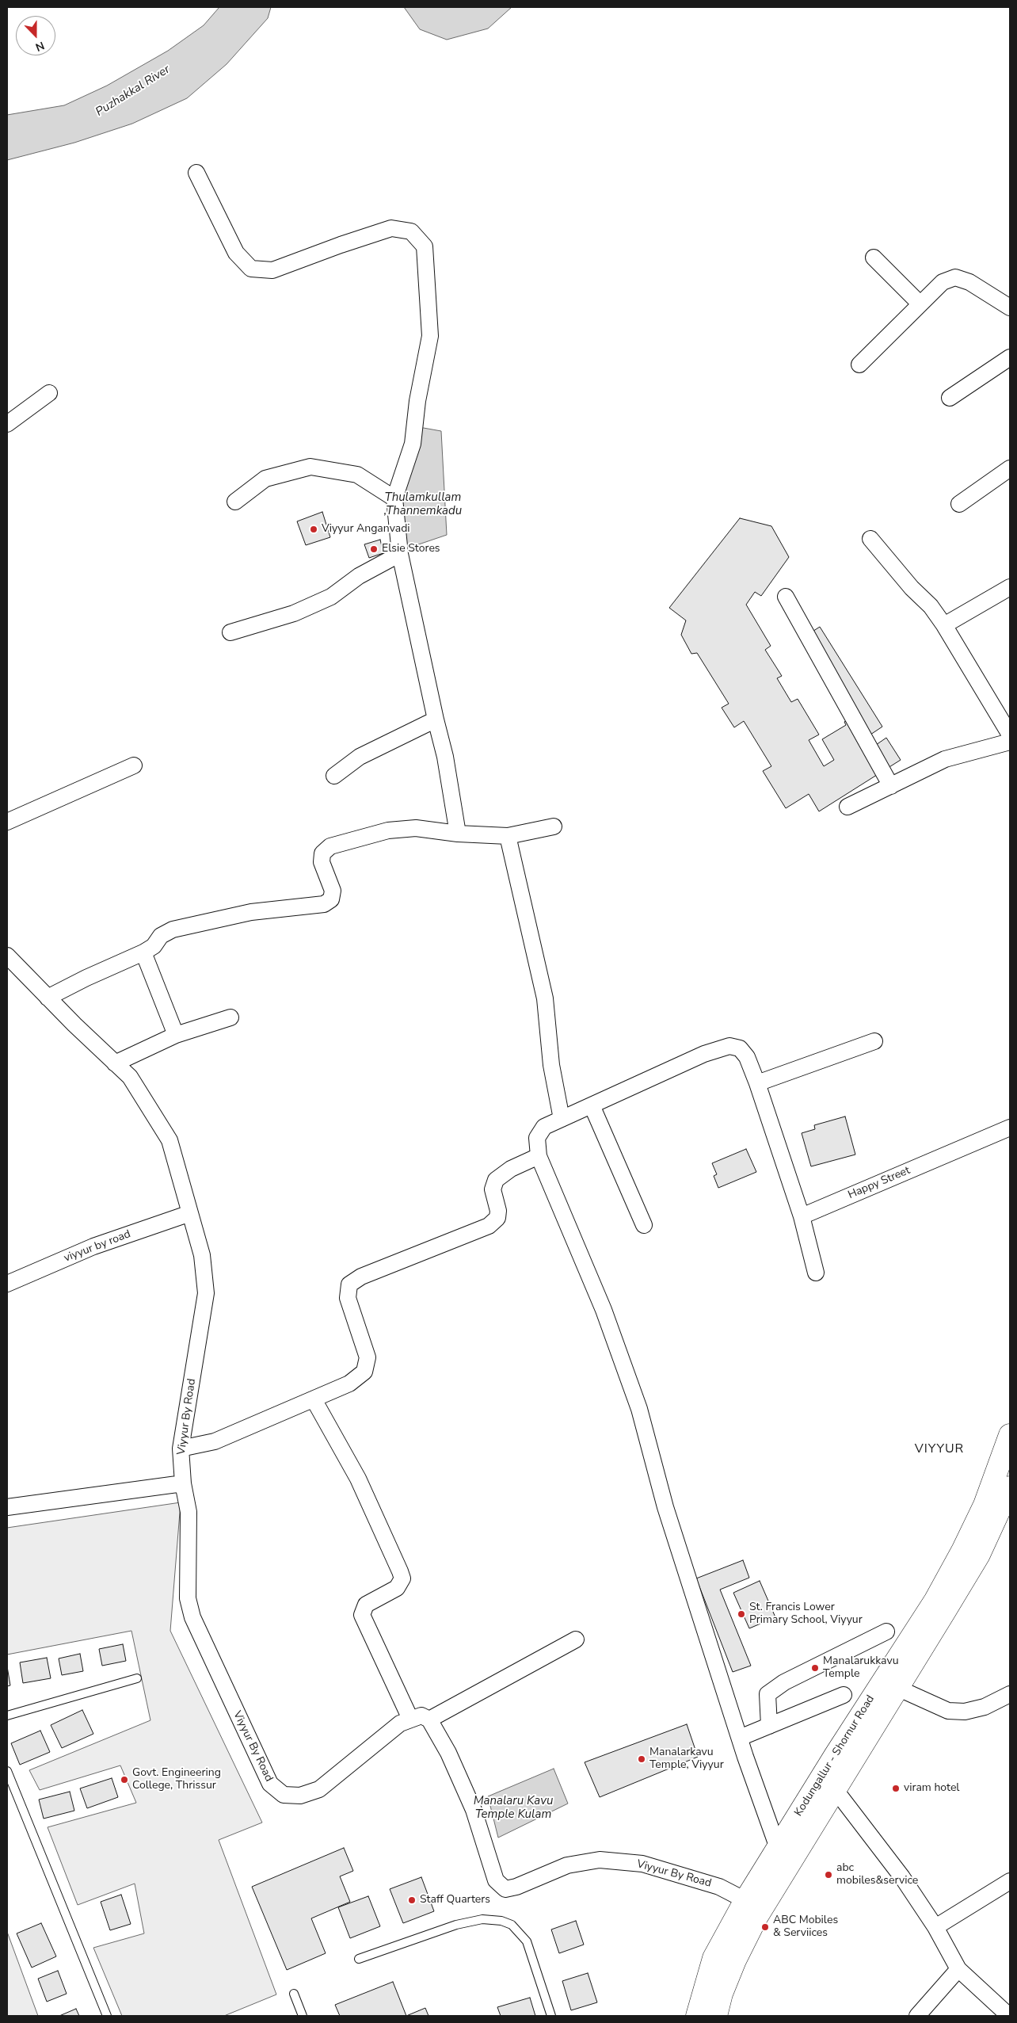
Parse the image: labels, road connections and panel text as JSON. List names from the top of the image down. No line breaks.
{"streets":{"main road":["Kodungallur - Shornur Road"],"street":["Happy Street","viyyur by road","Viyyur By Road"]},"crossings":[["viyyur by road","Viyyur By Road"],["Viyyur By Road","Kodungallur - Shornur Road"]],"districts":["VIYYUR"],"water":["Puzhakkal River","Thulamkullam ,Thannemkadu","Manalaru Kavu Temple Kulam"],"places":["Viyyur Anganvadi","Elsie Stores","St. Francis Lower Primary School, Viyyur","Manalarukkavu Temple","Manalarkavu Temple, Viyyur","Govt. Engineering College, Thrissur","viram hotel","abc mobiles&service","Staff Quarters","ABC Mobiles & Serviices"],"north":"bottom"}
